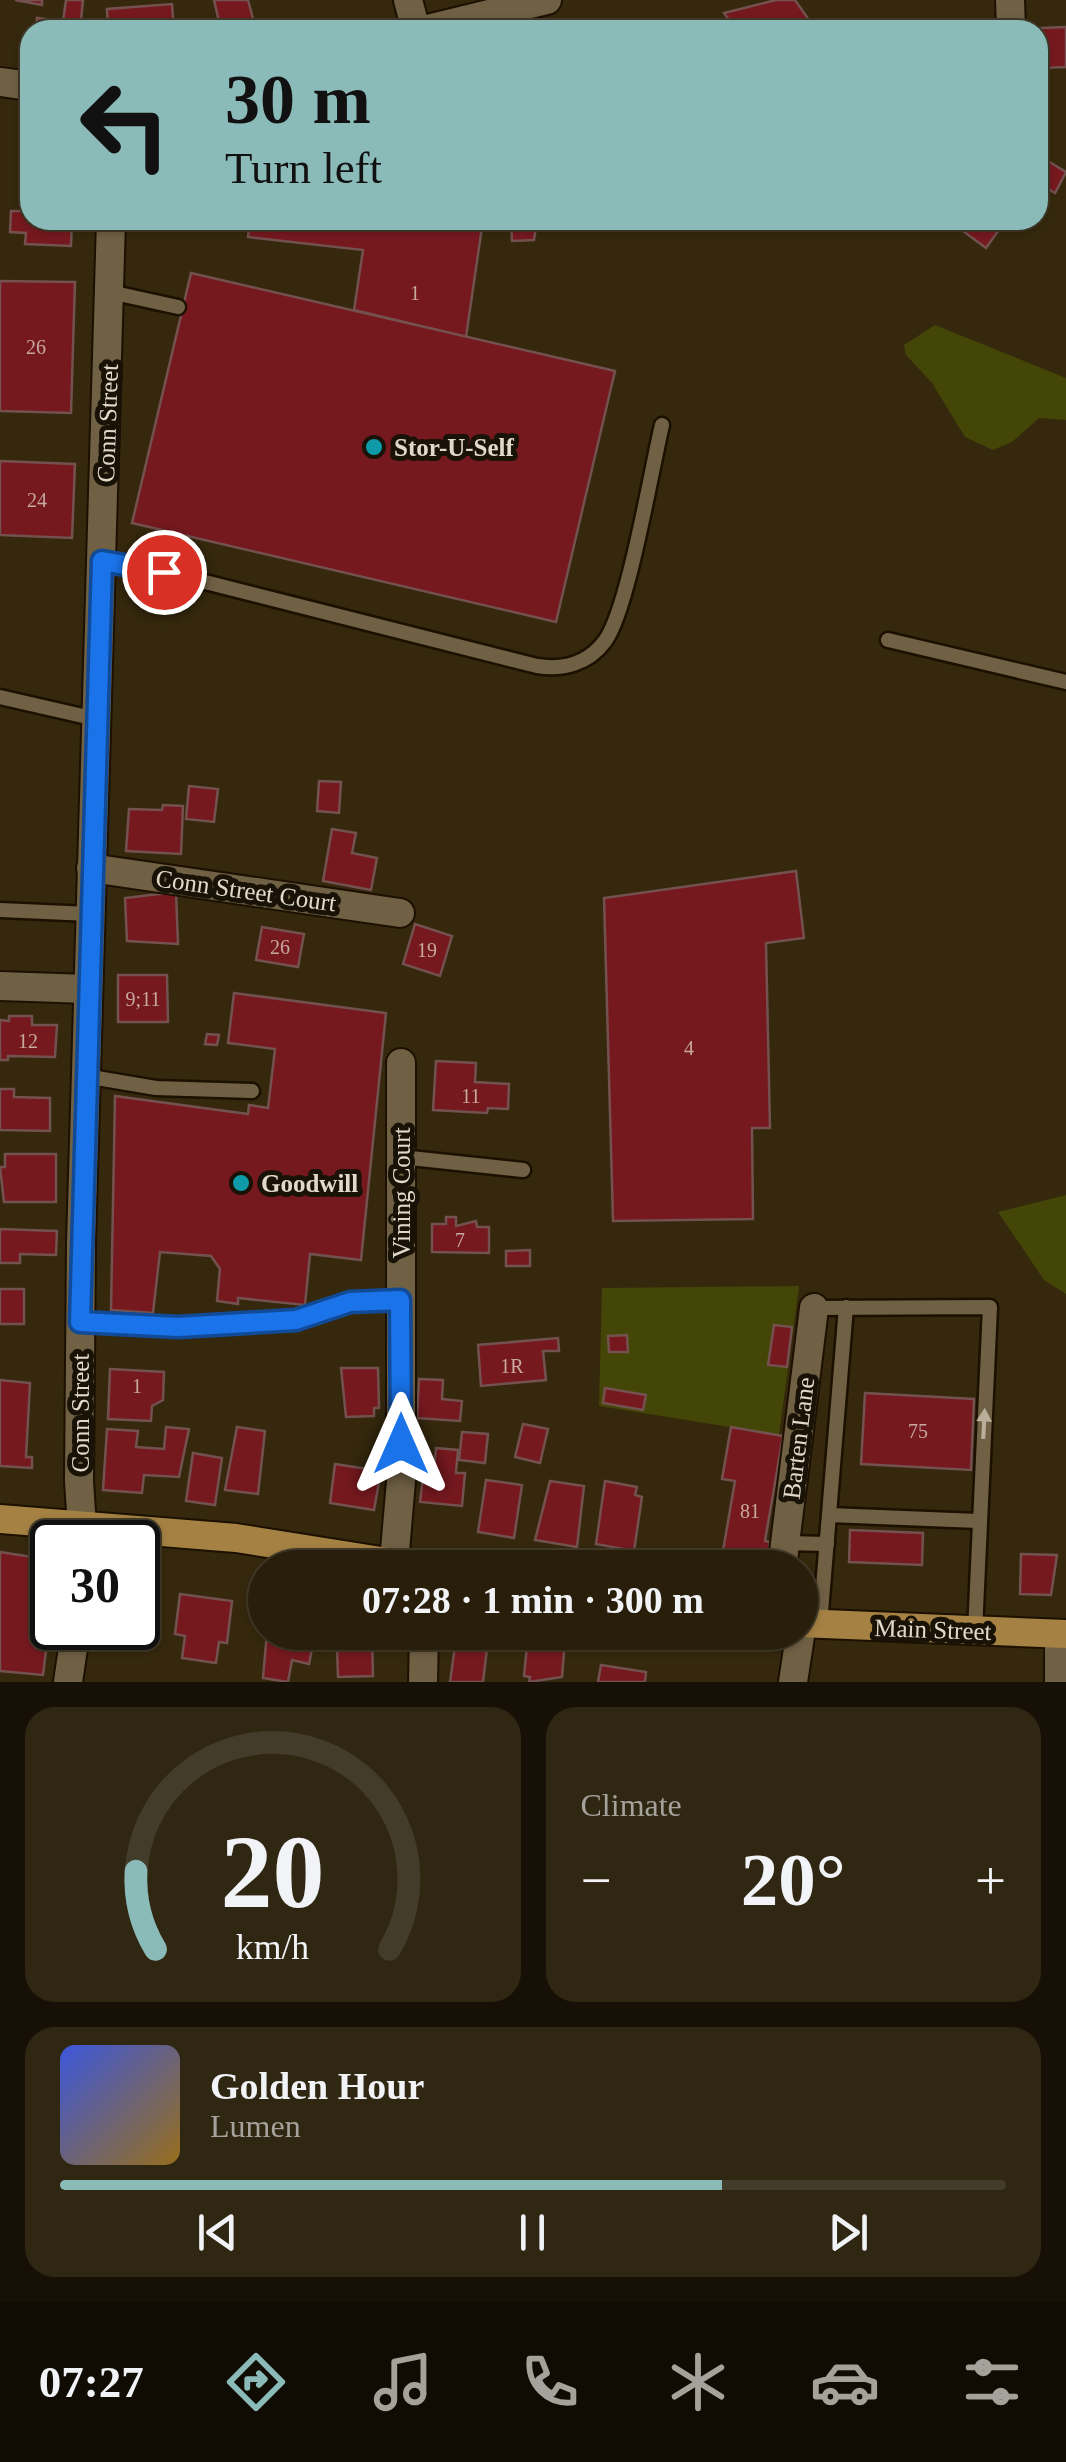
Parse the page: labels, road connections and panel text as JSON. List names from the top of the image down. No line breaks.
{"streets":{"main road":["Main Street"],"street":["Conn Street","Conn Street Court","Vining Court","Barten Lane"]},"crossings":[["Conn Street","Conn Street Court"]],"places":["Stor-U-Self","Goodwill"],"house_numbers":["1","26","24","26","19","9;11","12","4","11","7","1R","1","75","81"],"page":{"turn":["30 m","Turn left"],"limit":"30","trip":"07:28 · 1 min · 300 m","tile":"Climate","heat":["−","20°","+"],"song":["Golden Hour","Lumen"],"tabs":"07:27","gauge":["20","km/h"]}}
